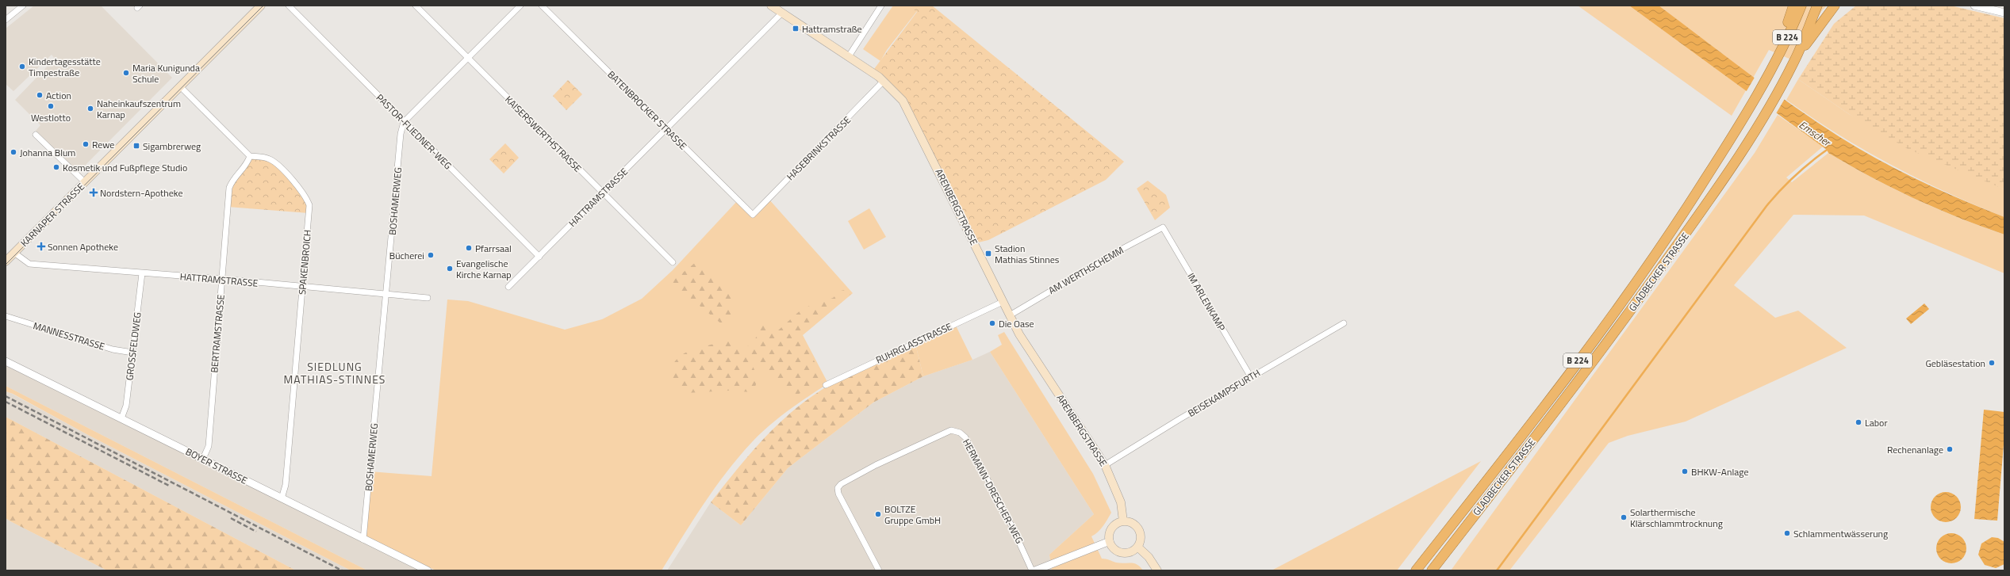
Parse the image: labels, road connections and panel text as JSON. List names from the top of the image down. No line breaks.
{"streets":{"highway":["B 224","GLADBECKER STRASSE"],"main road":["ARENBERGSTRASSE","KARNAPER STRASSE"],"street":["BATENBROCKER STRASSE","PASTOR-FLIEDNER-WEG","KAISERSWERTHSTRASSE","HASEBRINKSTRASSE","HATTRAMSTRASSE","BOSHAMERWEG","SPAKENBROICH","AM WERTHSCHEMM","IM ARLENKAMP","BERTRAMSTRASSE","MANNESSTRASSE","RUHRGLASSTRASSE","GROSSFELDWEG","BEISEKAMPSFURTH","BOYER STRASSE","HERMANN-DRESCHER-WEG"]},"crossings":[["BATENBROCKER STRASSE","HASEBRINKSTRASSE"],["BATENBROCKER STRASSE","HATTRAMSTRASSE"],["PASTOR-FLIEDNER-WEG","HATTRAMSTRASSE"],["PASTOR-FLIEDNER-WEG","BOSHAMERWEG"],["KAISERSWERTHSTRASSE","HATTRAMSTRASSE"],["HASEBRINKSTRASSE","ARENBERGSTRASSE"],["HATTRAMSTRASSE","BOSHAMERWEG"],["HATTRAMSTRASSE","ARENBERGSTRASSE"],["HATTRAMSTRASSE","KARNAPER STRASSE"],["HATTRAMSTRASSE","SPAKENBROICH"],["HATTRAMSTRASSE","BERTRAMSTRASSE"],["HATTRAMSTRASSE","GROSSFELDWEG"],["BOSHAMERWEG","BOYER STRASSE"],["ARENBERGSTRASSE","AM WERTHSCHEMM"],["ARENBERGSTRASSE","RUHRGLASSTRASSE"],["ARENBERGSTRASSE","BEISEKAMPSFURTH"],["SPAKENBROICH","BERTRAMSTRASSE"],["SPAKENBROICH","BOYER STRASSE"],["AM WERTHSCHEMM","IM ARLENKAMP"],["IM ARLENKAMP","BEISEKAMPSFURTH"],["BERTRAMSTRASSE","BOYER STRASSE"],["MANNESSTRASSE","GROSSFELDWEG"],["GROSSFELDWEG","BOYER STRASSE"]],"districts":["SIEDLUNG MATHIAS-STINNES"],"water":["Emscher"],"places":{"transit":["Hattramstraße","Sigambrerweg","Stadion Mathias Stinnes"],"other":["Kindertagesstätte Timpestraße","Maria Kunigunda Schule","Action","Westlotto","Naheinkaufszentrum Karnap","Rewe","Johanna Blum","Kosmetik und Fußpflege Studio","Pfarrsaal","Bücherei","Evangelische Kirche Karnap","Die Oase","Gebläsestation","Labor","Rechenanlage","BHKW-Anlage","BOLTZE Gruppe GmbH","Solarthermische Klärschlammtrocknung","Schlammentwässerung"],"health":["Nordstern-Apotheke","Sonnen Apotheke"]}}
